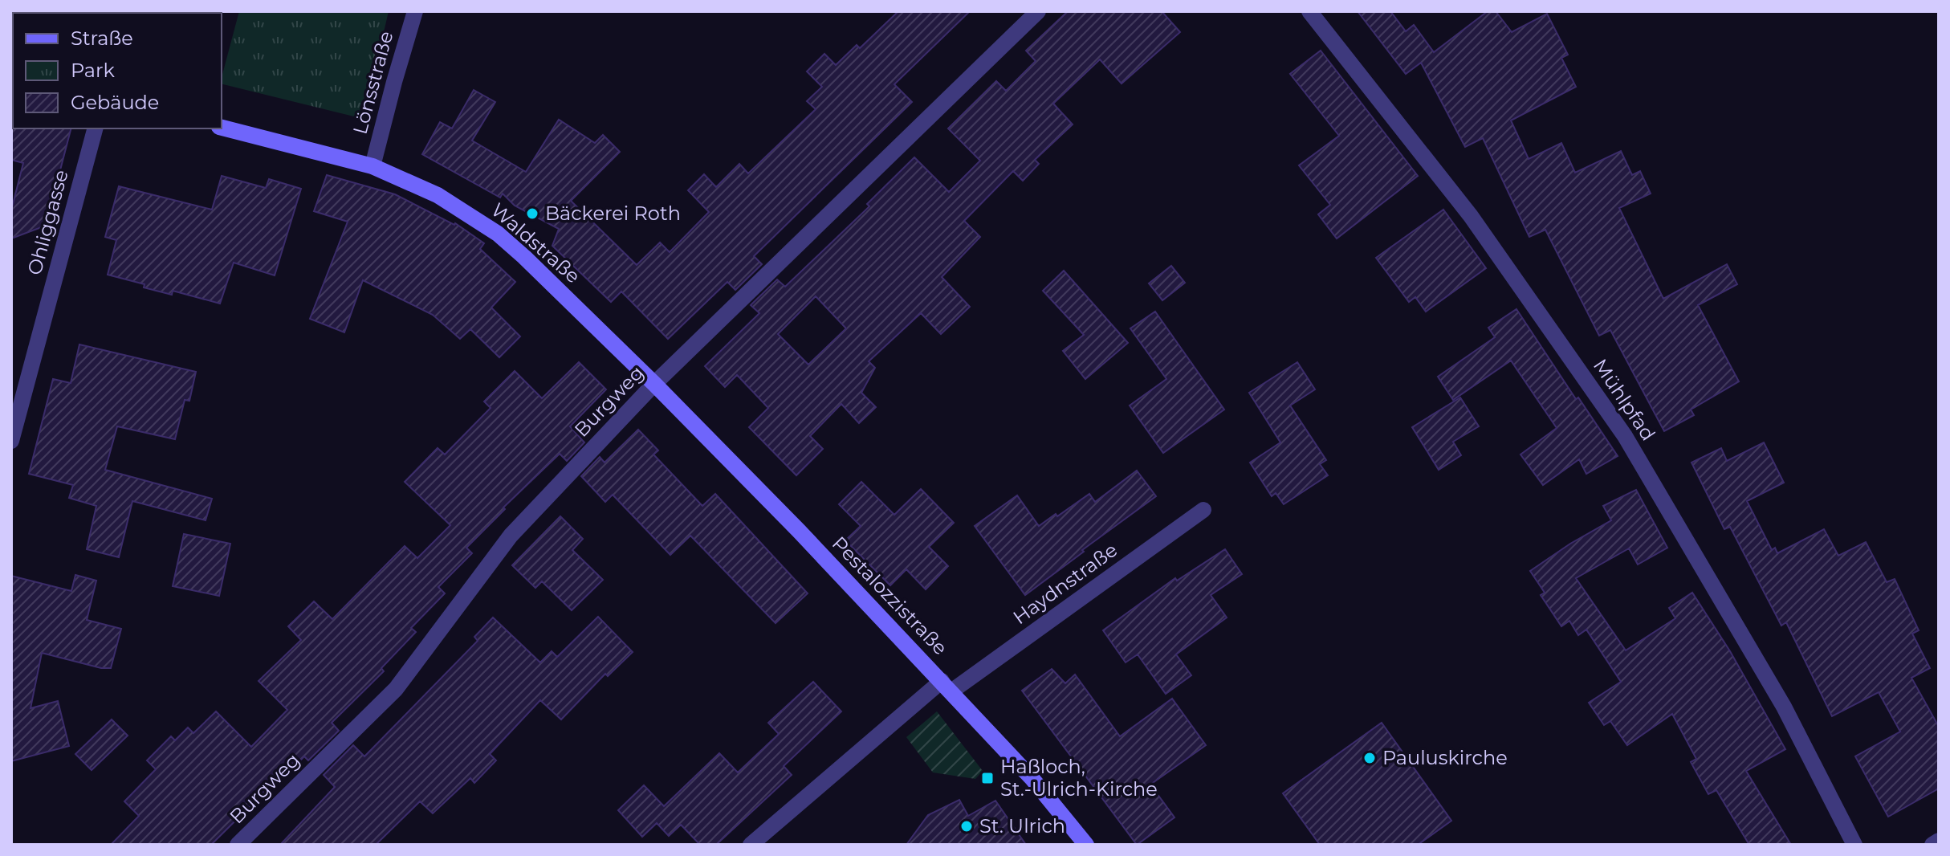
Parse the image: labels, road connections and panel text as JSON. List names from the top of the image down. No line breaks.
{"streets":{"main road":["Waldstraße","Pestalozzistraße"],"street":["Lönsstraße","Ohliggasse","Mühlpfad","Burgweg","Haydnstraße"]},"crossings":[["Lönsstraße","Waldstraße"],["Waldstraße","Burgweg"],["Waldstraße","Pestalozzistraße"],["Burgweg","Pestalozzistraße"],["Haydnstraße","Pestalozzistraße"]],"places":{"other":["Bäckerei Roth","Pauluskirche","St. Ulrich"],"transit":["Haßloch, St.-Ulrich-Kirche"]},"legend":["Straße","Park","Gebäude"]}
